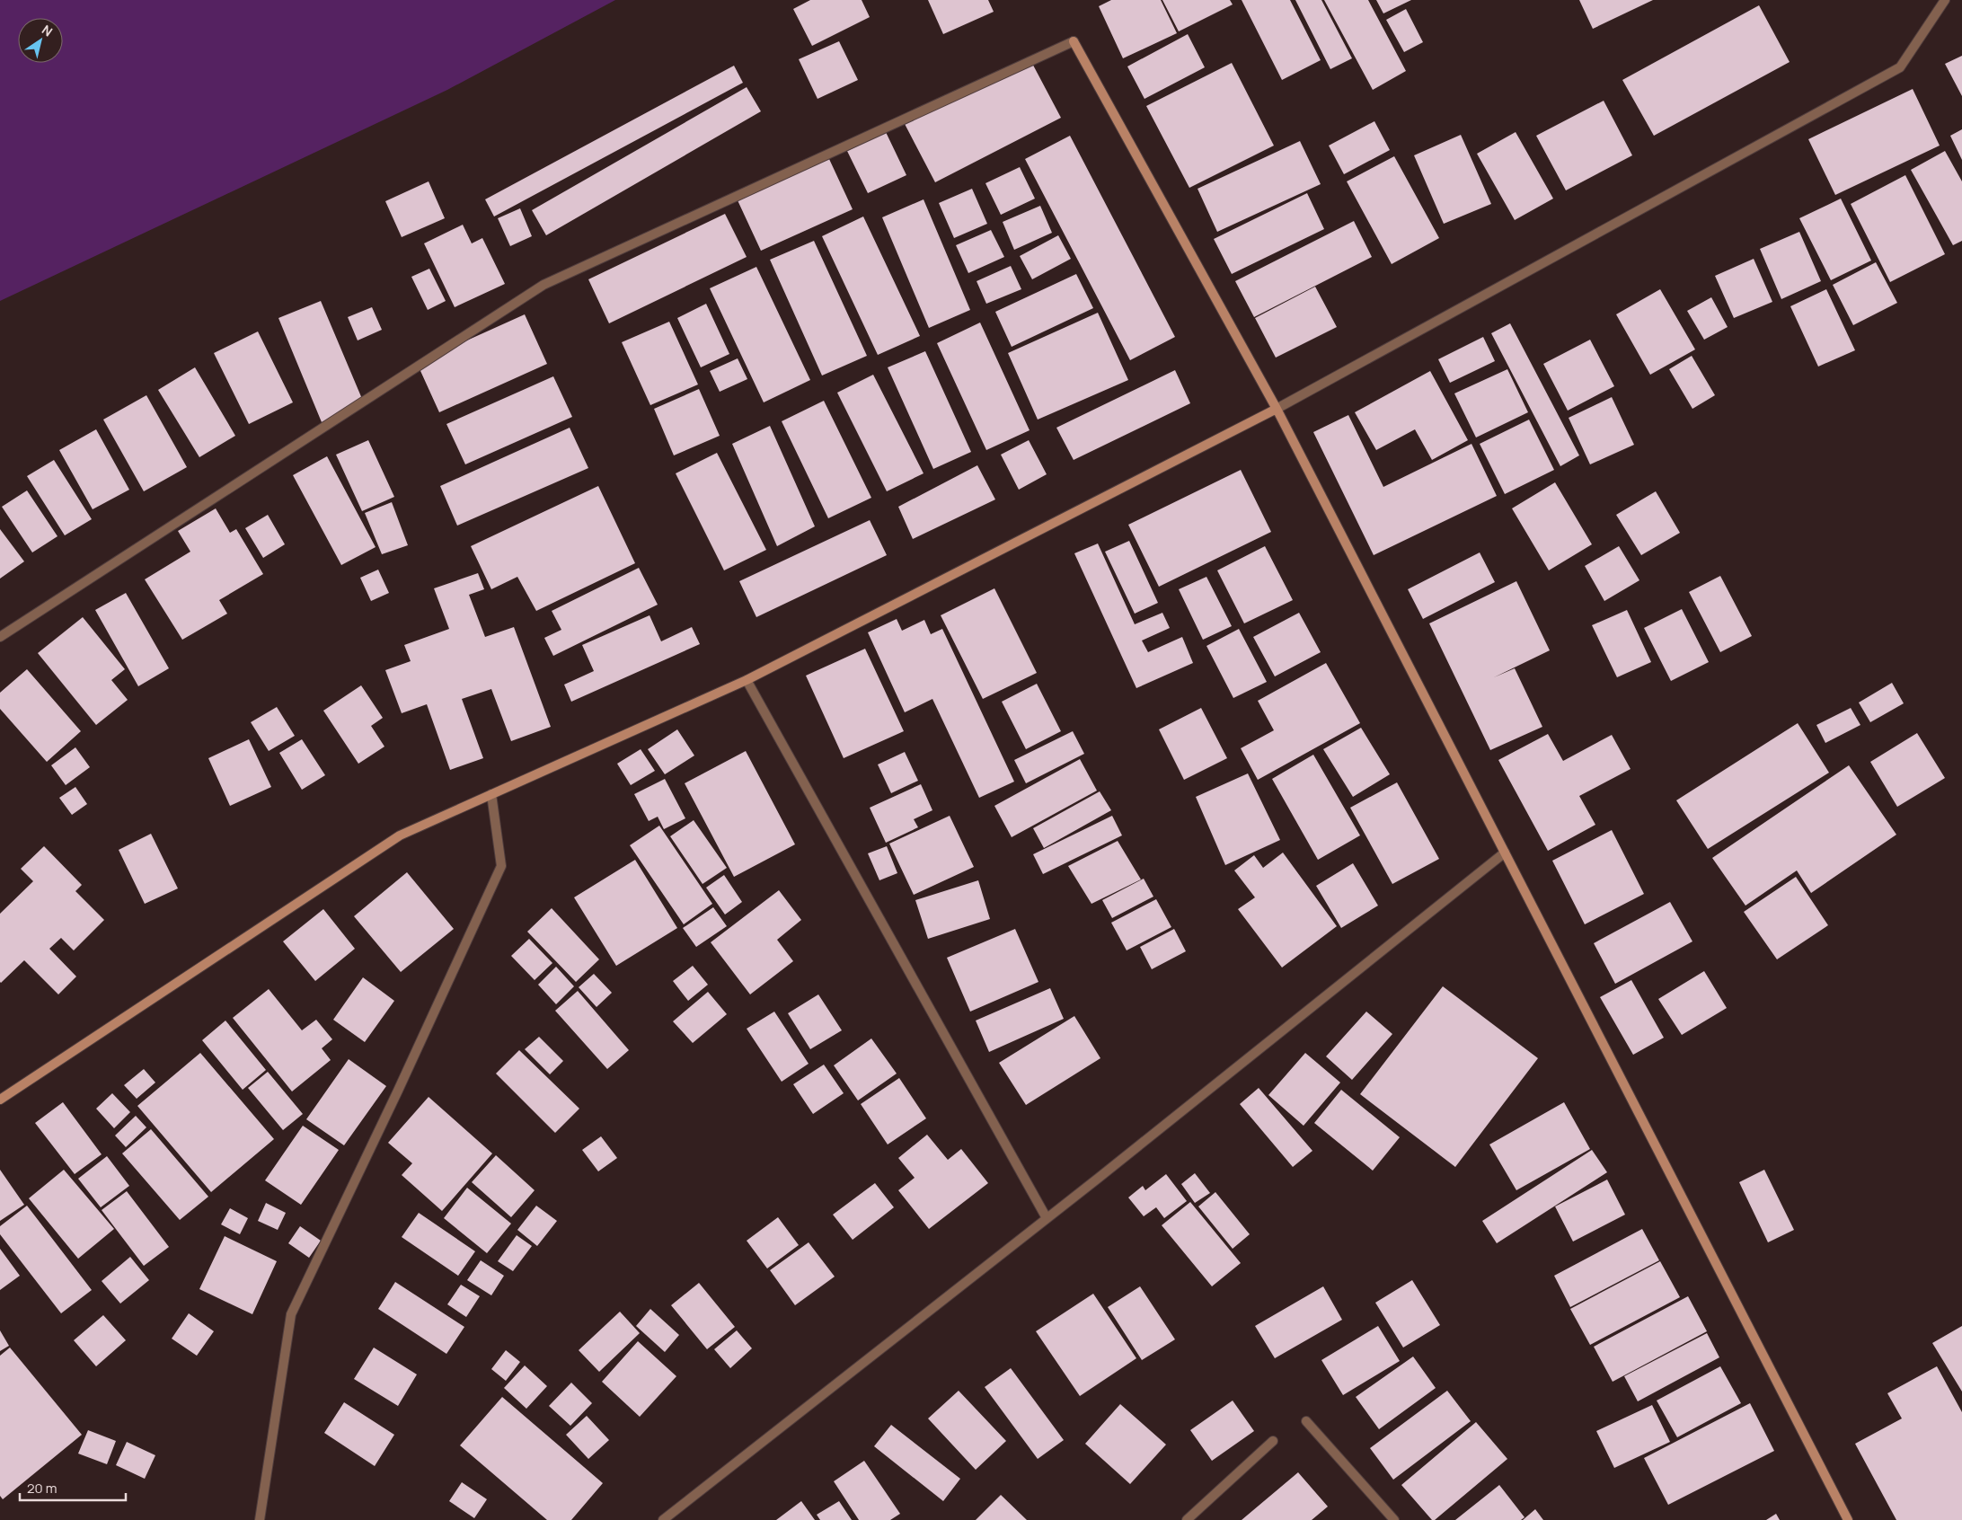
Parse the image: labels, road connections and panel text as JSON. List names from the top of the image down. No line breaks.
{"scale_bar":"20 m","north":"top right"}
